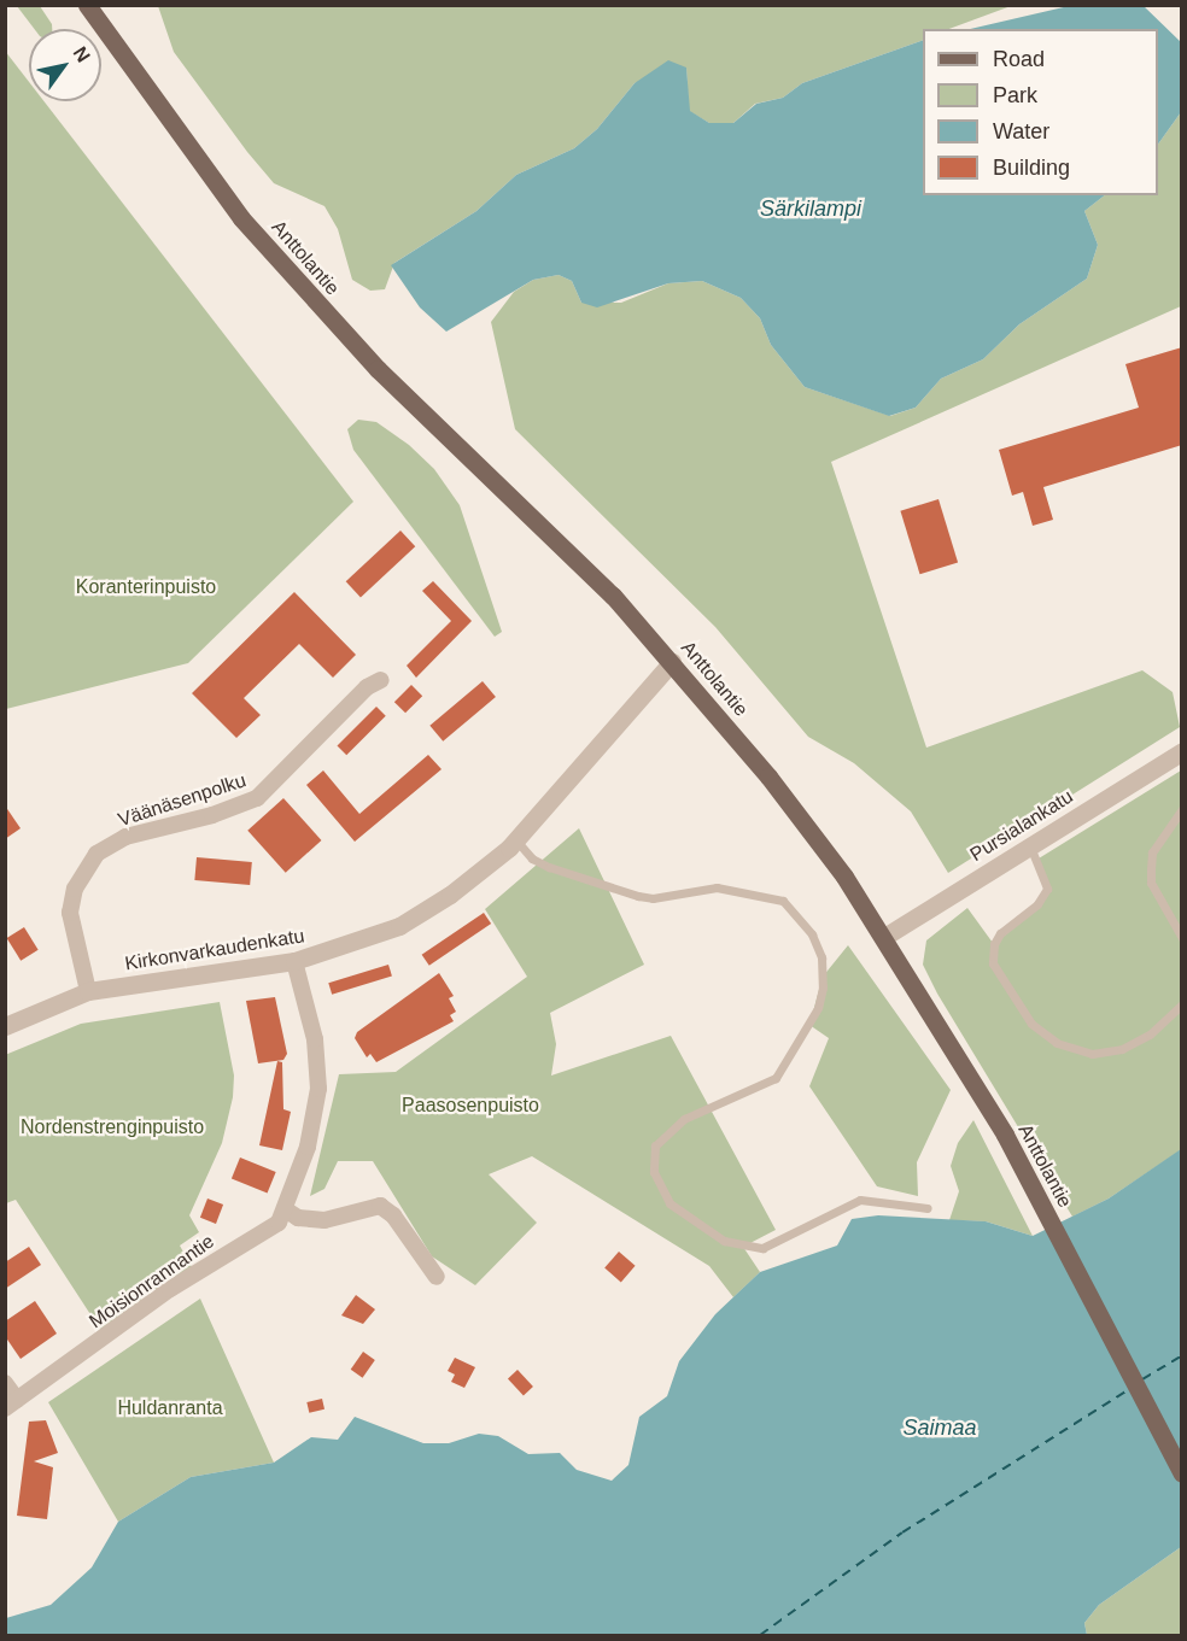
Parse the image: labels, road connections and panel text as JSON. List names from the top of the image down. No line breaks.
{"streets":{"main road":["Anttolantie"],"street":["Väänäsenpolku","Pursialankatu","Kirkonvarkaudenkatu","Moisionrannantie"]},"crossings":[["Anttolantie","Pursialankatu"],["Anttolantie","Kirkonvarkaudenkatu"],["Väänäsenpolku","Kirkonvarkaudenkatu"],["Kirkonvarkaudenkatu","Moisionrannantie"]],"water":["Särkilampi","Saimaa"],"parks":["Koranterinpuisto","Paasosenpuisto","Nordenstrenginpuisto","Huldanranta"],"legend":["Road","Park","Water","Building"],"north":"top right"}
